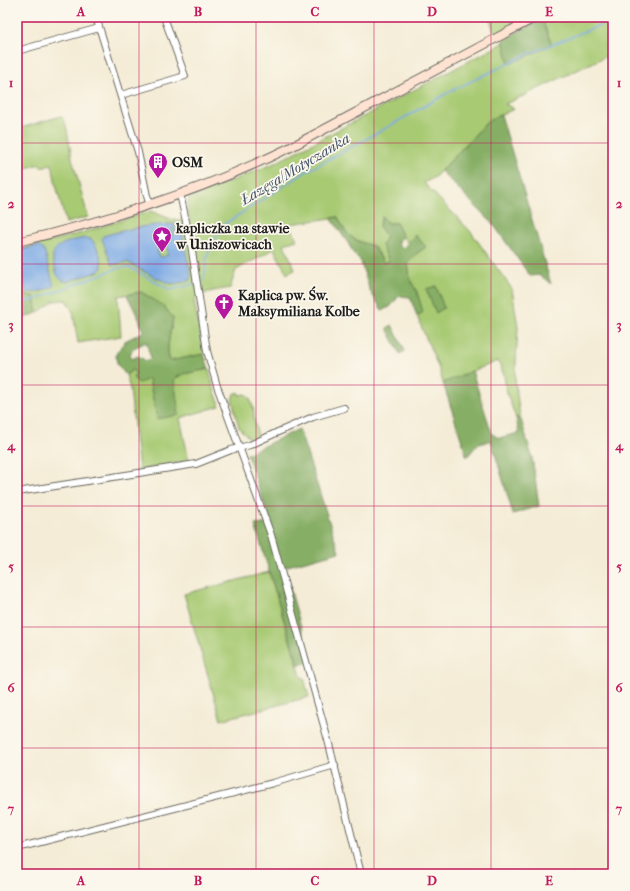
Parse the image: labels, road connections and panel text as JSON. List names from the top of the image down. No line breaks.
{"water":["Łazęga/Motyczanka"],"places":{"building":["OSM"],"place":["kapliczka na stawie w Uniszowicach"],"church":["Kaplica pw. Św. Maksymiliana Kolbe"]},"grid":{"columns":["A","B","C","D","E"],"rows":["1","2","3","4","5","6","7"]}}
